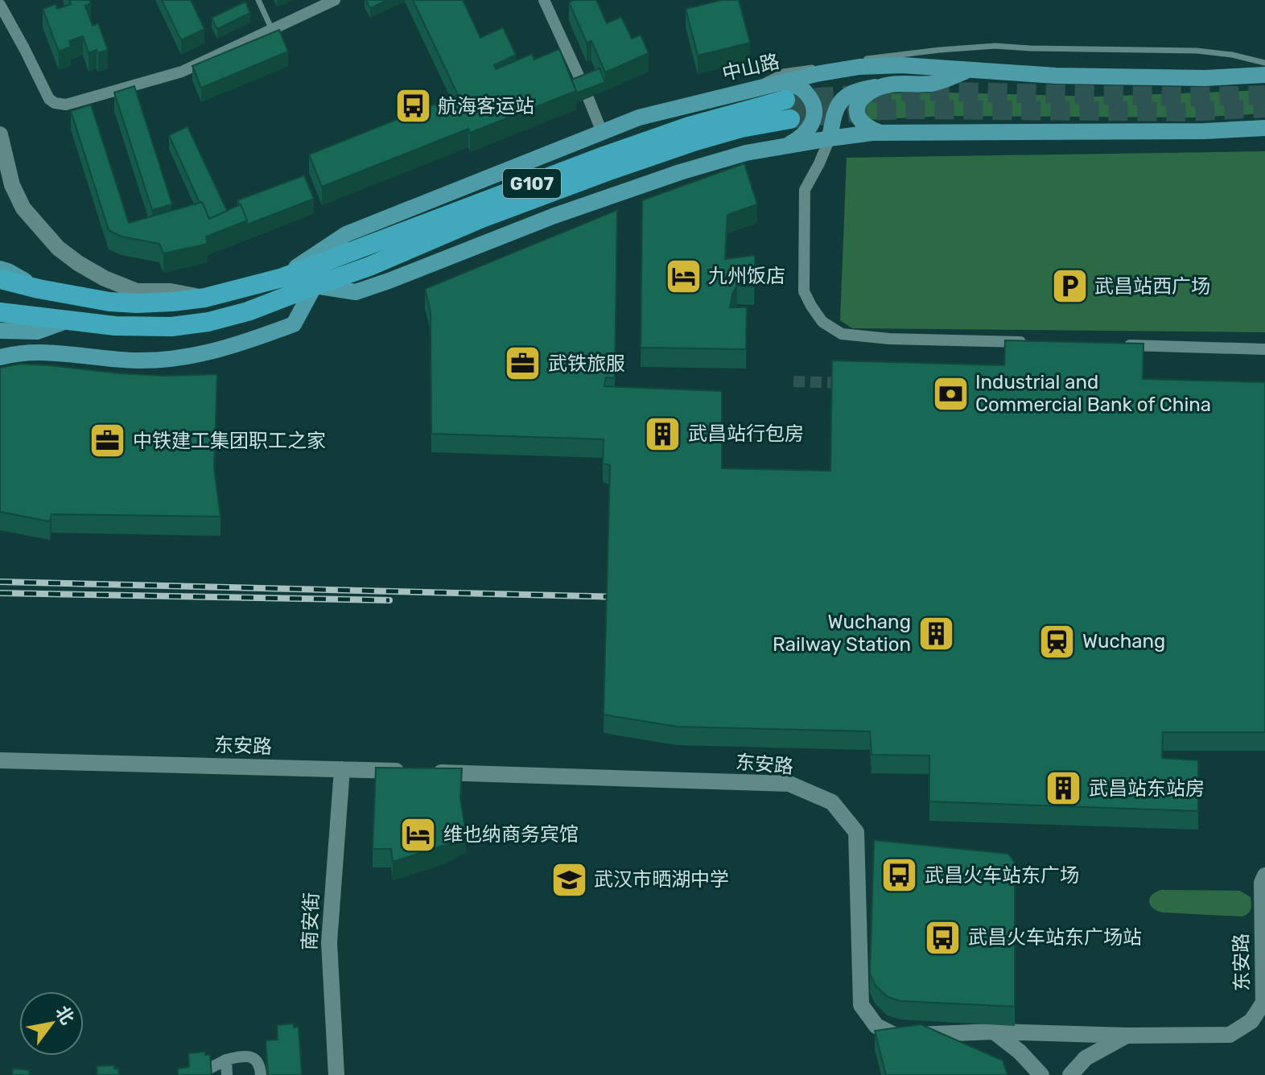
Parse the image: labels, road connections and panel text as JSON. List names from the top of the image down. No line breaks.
{"streets":{"highway":["G107"],"main road":["中山路"],"street":["东安路","南安街"]},"crossings":[["中山路","G107"],["东安路","南安街"]],"places":{"bus stop":["航海客运站","武昌火车站东广场","武昌火车站东广场站"],"hotel":["九州饭店","维也纳商务宾馆"],"parking":["武昌站西广场"],"office":["武铁旅服","中铁建工集团职工之家"],"bank":["Industrial and Commercial Bank of China"],"building":["武昌站行包房","Wuchang Railway Station","武昌站东站房"],"station":["Wuchang"],"school or university":["武汉市晒湖中学"]},"north":"top right"}
